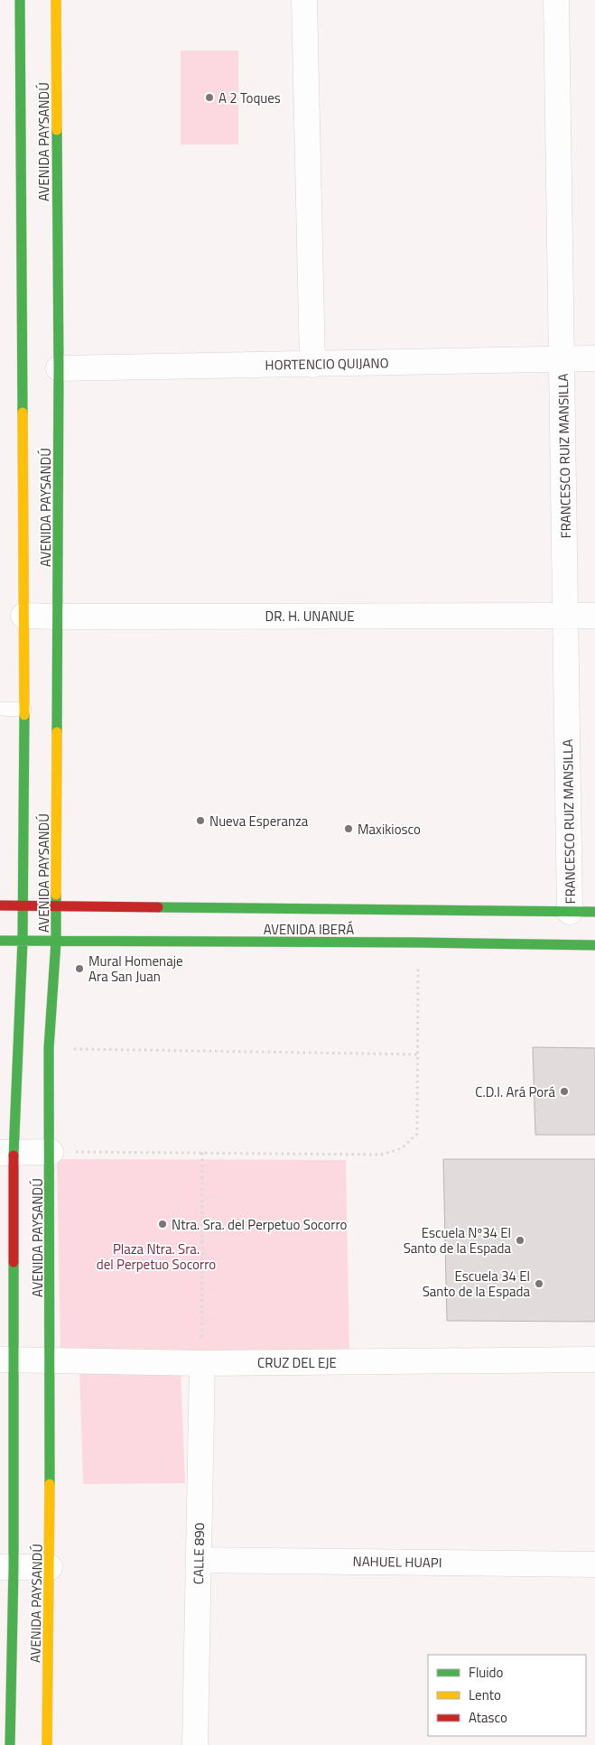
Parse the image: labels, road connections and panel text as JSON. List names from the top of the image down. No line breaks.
{"streets":{"main road":["AVENIDA PAYSANDÚ","AVENIDA IBERÁ"],"street":["HORTENCIO QUIJANO","FRANCESCO RUIZ MANSILLA","DR. H. UNANUE","CRUZ DEL EJE","CALLE 890","NAHUEL HUAPI"]},"crossings":[["AVENIDA PAYSANDÚ","HORTENCIO QUIJANO"],["AVENIDA PAYSANDÚ","DR. H. UNANUE"],["AVENIDA PAYSANDÚ","AVENIDA IBERÁ"],["AVENIDA PAYSANDÚ","CRUZ DEL EJE"],["HORTENCIO QUIJANO","FRANCESCO RUIZ MANSILLA"],["FRANCESCO RUIZ MANSILLA","DR. H. UNANUE"],["FRANCESCO RUIZ MANSILLA","AVENIDA IBERÁ"],["CRUZ DEL EJE","CALLE 890"],["CALLE 890","NAHUEL HUAPI"]],"parks":["Plaza Ntra. Sra. del Perpetuo Socorro"],"places":["A 2 Toques","Nueva Esperanza","Maxikiosco","Mural Homenaje Ara San Juan","C.D.I. Ará Porá","Ntra. Sra. del Perpetuo Socorro","Escuela Nº34 El Santo de la Espada","Escuela 34 El Santo de la Espada"],"legend":["Fluido","Lento","Atasco"]}
